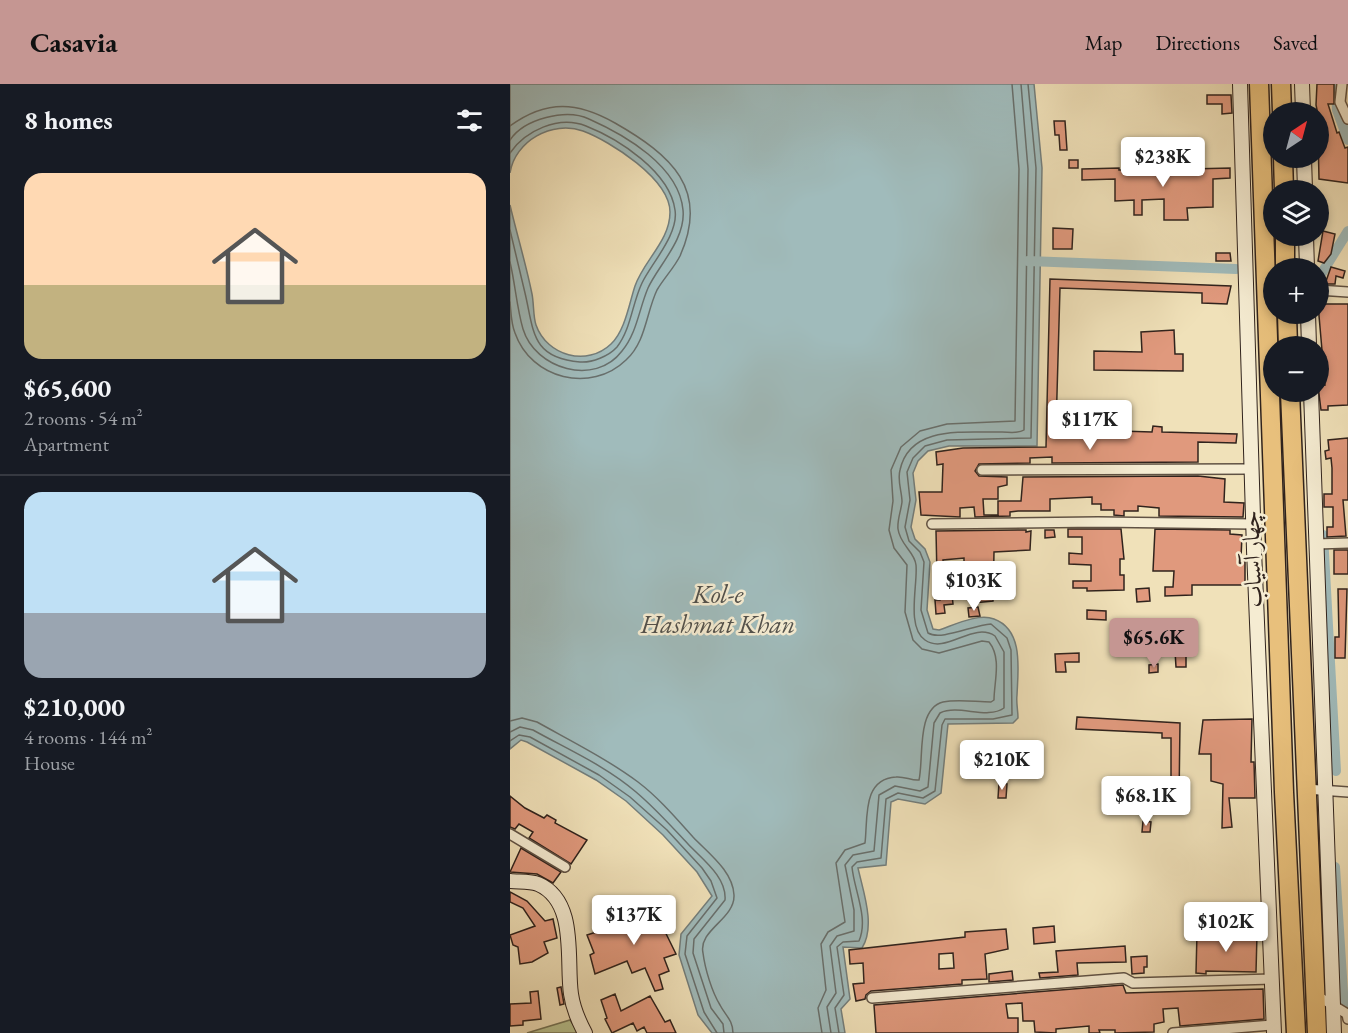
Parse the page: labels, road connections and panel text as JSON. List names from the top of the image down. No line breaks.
{"streets":{"highway":["چهار آسیاب"]},"water":["Kol-e Hashmat Khan"],"north":"top right","page":{"header":"Casavia","nav":["Map","Directions","Saved"],"heading":"8 homes","map_buttons":["+","−"],"price":["$238K","$117K","$103K","$65.6K","$210K","$68.1K","$137K","$102K"],"list":[{"name":"$65,600","note":"2 rooms · 54 m² · Apartment"},{"name":"$210,000","note":"4 rooms · 144 m² · House"}]}}
